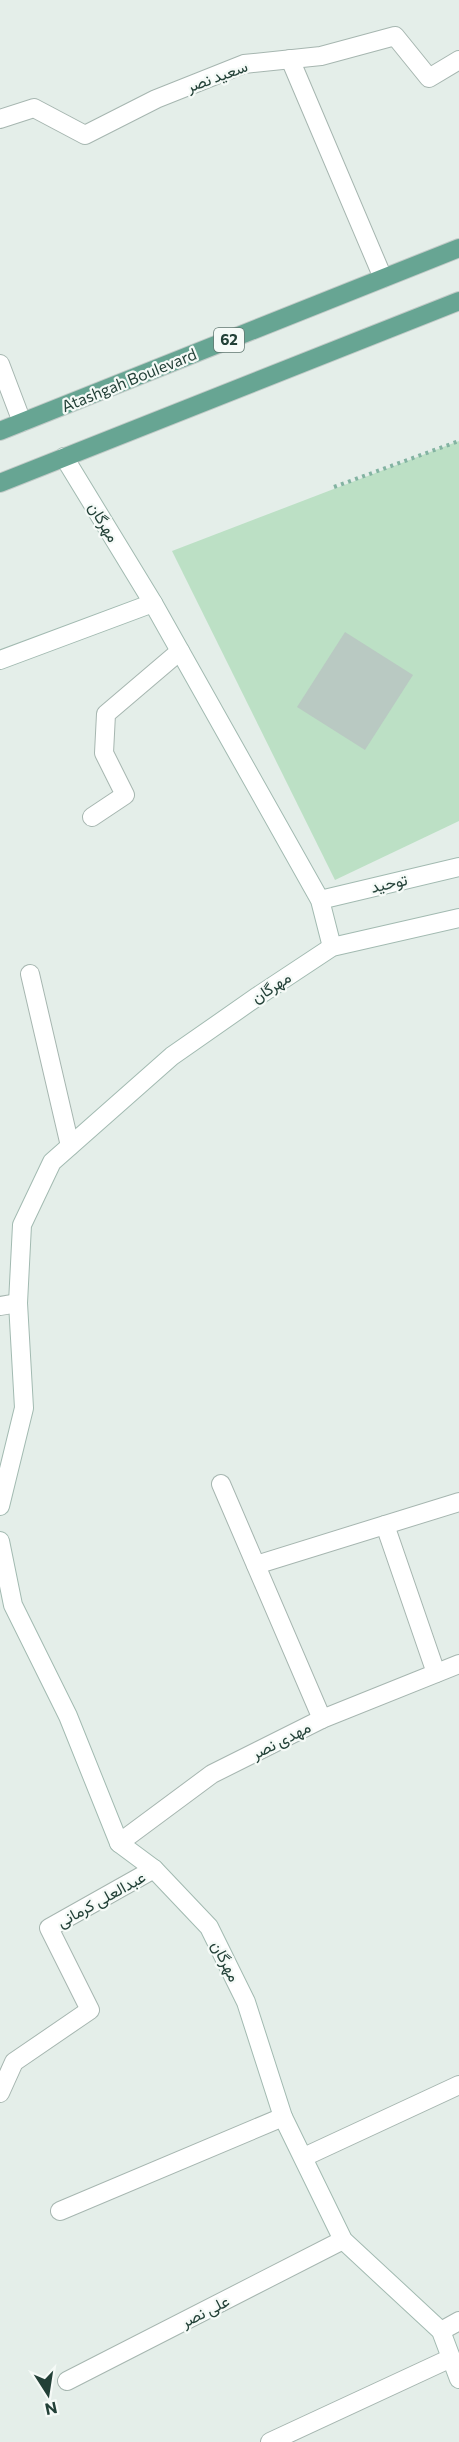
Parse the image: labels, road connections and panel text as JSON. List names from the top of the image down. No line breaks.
{"streets":{"main road":["62","Atashgah Boulevard"],"street":["سعید نصر","مهرگان","توحید","مهدی نصر","عبدالعلی کرمانی","علی نصر"]},"crossings":[["مهرگان","توحید"],["مهرگان","مهدی نصر"],["مهرگان","عبدالعلی کرمانی"],["مهرگان","علی نصر"]],"north":"bottom"}
